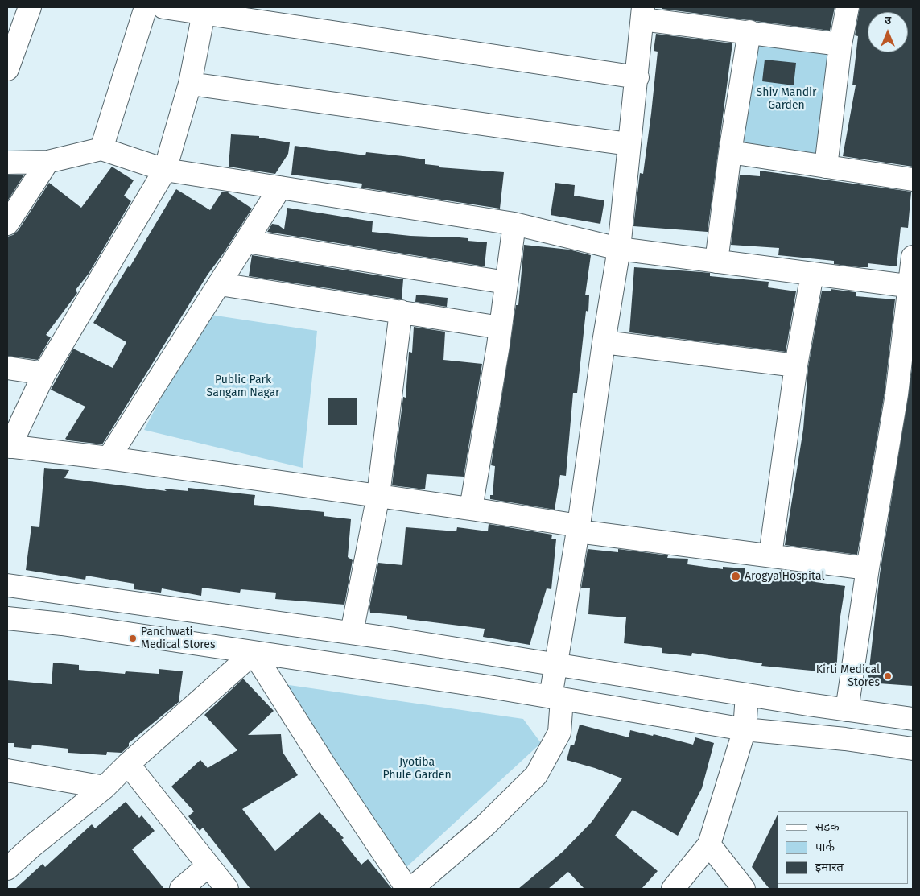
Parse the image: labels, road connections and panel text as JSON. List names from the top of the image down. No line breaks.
{"parks":["Shiv Mandir Garden","Public Park Sangam Nagar","Jyotiba Phule Garden"],"places":["Arogya Hospital","Panchwati Medical Stores","Kirti Medical Stores"],"legend":["सड़क","पार्क","इमारत"],"north":"top"}
